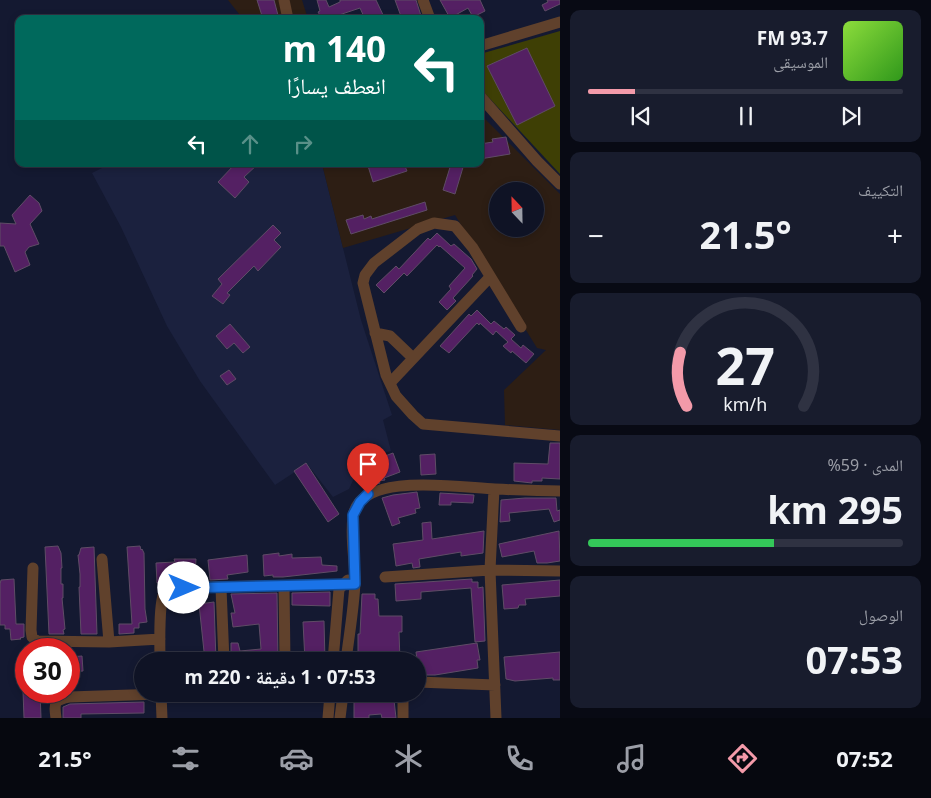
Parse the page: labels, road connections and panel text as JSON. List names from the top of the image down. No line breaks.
{"north":"top","page":{"turn":["140 m","انعطف يسارًا"],"song":["93.7 FM","الموسيقى"],"tile":["التكييف",["المدى · 59%","295 km"],["الوصول","07:53"]],"heat":["−","21.5°","+"],"limit":"30","trip":"07:53 · 1 دقيقة · 220 m","tabs":["07:52","21.5°"],"gauge":["27","km/h"]}}
